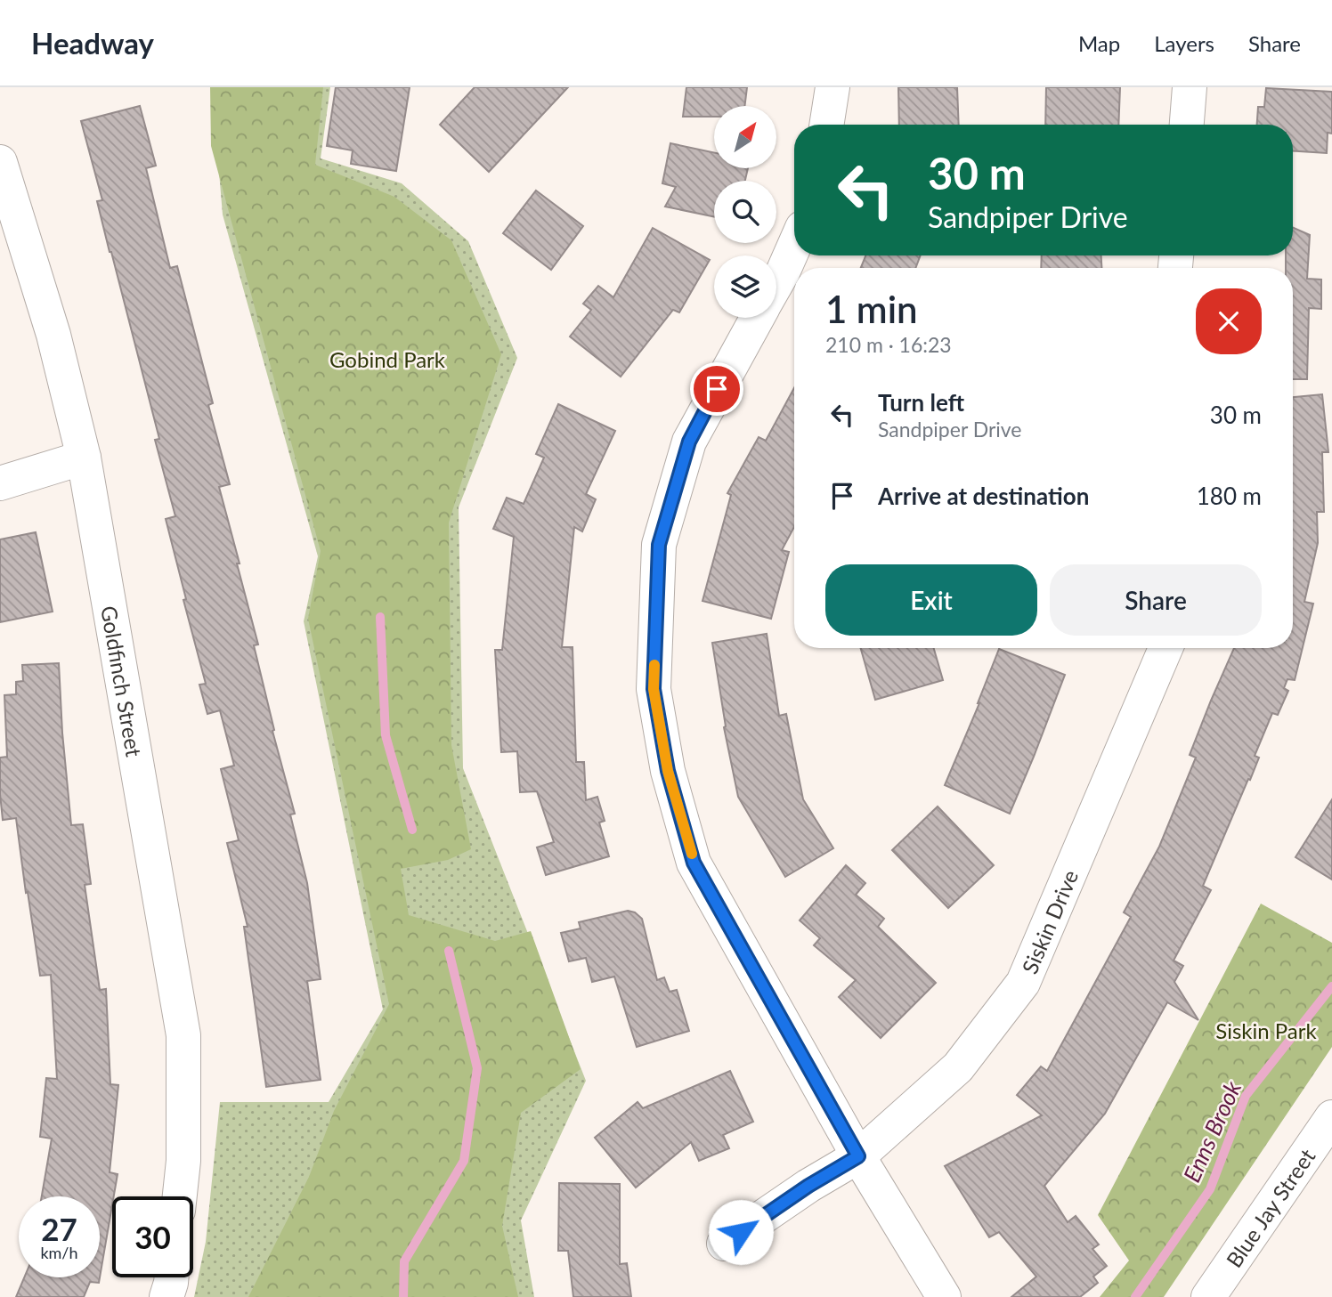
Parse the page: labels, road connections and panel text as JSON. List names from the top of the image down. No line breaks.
{"streets":{"street":["Goldfinch Street","Siskin Drive","Blue Jay Street"]},"water":["Enns Brook"],"parks":["Gobind Park","Siskin Park"],"north":"top right","page":{"header":"Headway","nav":["Map","Layers","Share"],"turn":["30 m","Sandpiper Drive"],"heading":["1 min","210 m · 16:23"],"list":[{"name":"Turn left","note":"Sandpiper Drive","value":"30 m"},{"name":"Arrive at destination","value":"180 m"}],"buttons":["Exit","Share"],"speed":"27 km/h","limit":"30"}}
